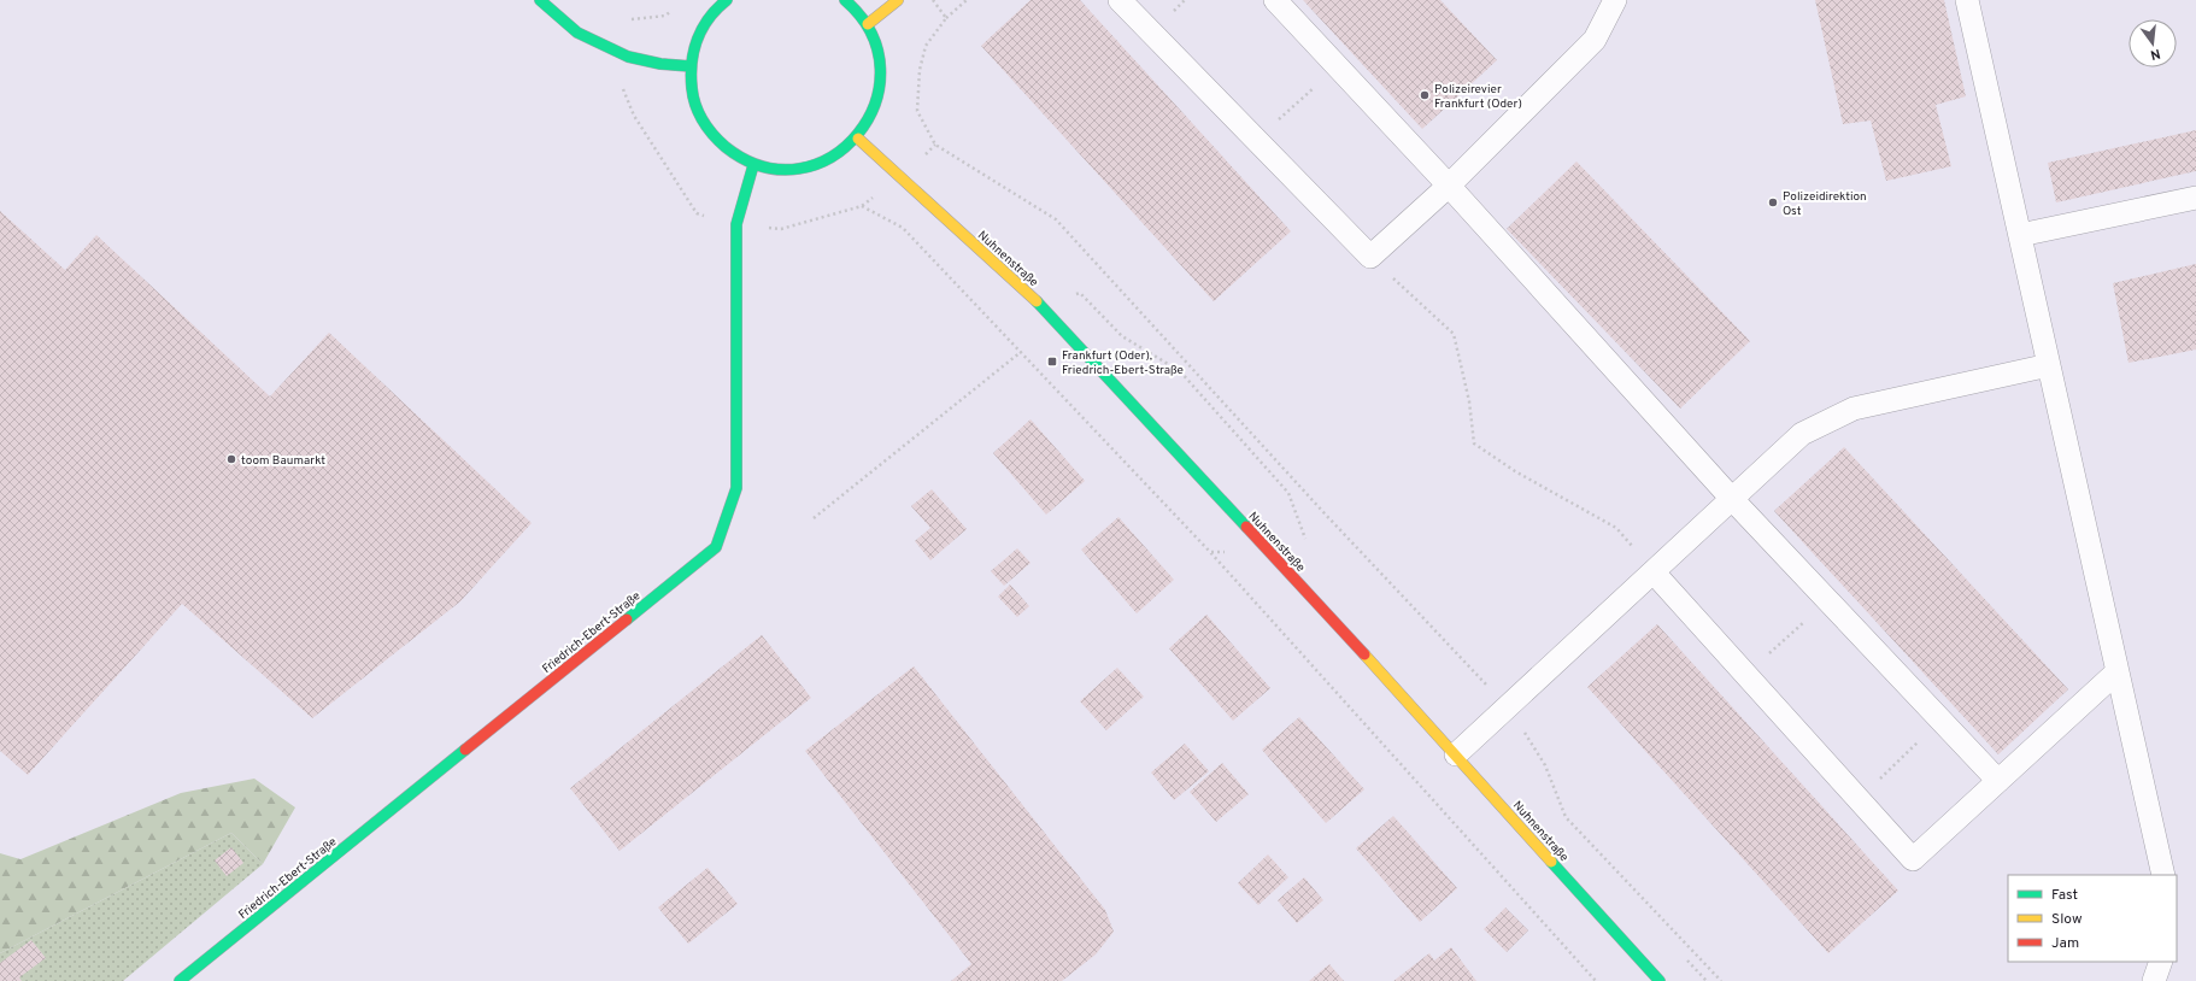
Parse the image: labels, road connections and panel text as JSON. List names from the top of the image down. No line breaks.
{"streets":{"main road":["Nuhnenstraße","Friedrich-Ebert-Straße"]},"places":{"other":["Polizeirevier Frankfurt (Oder)","Polizeidirektion Ost","toom Baumarkt"],"transit":["Frankfurt (Oder), Friedrich-Ebert-Straße"]},"legend":["Fast","Slow","Jam"],"north":"bottom"}
